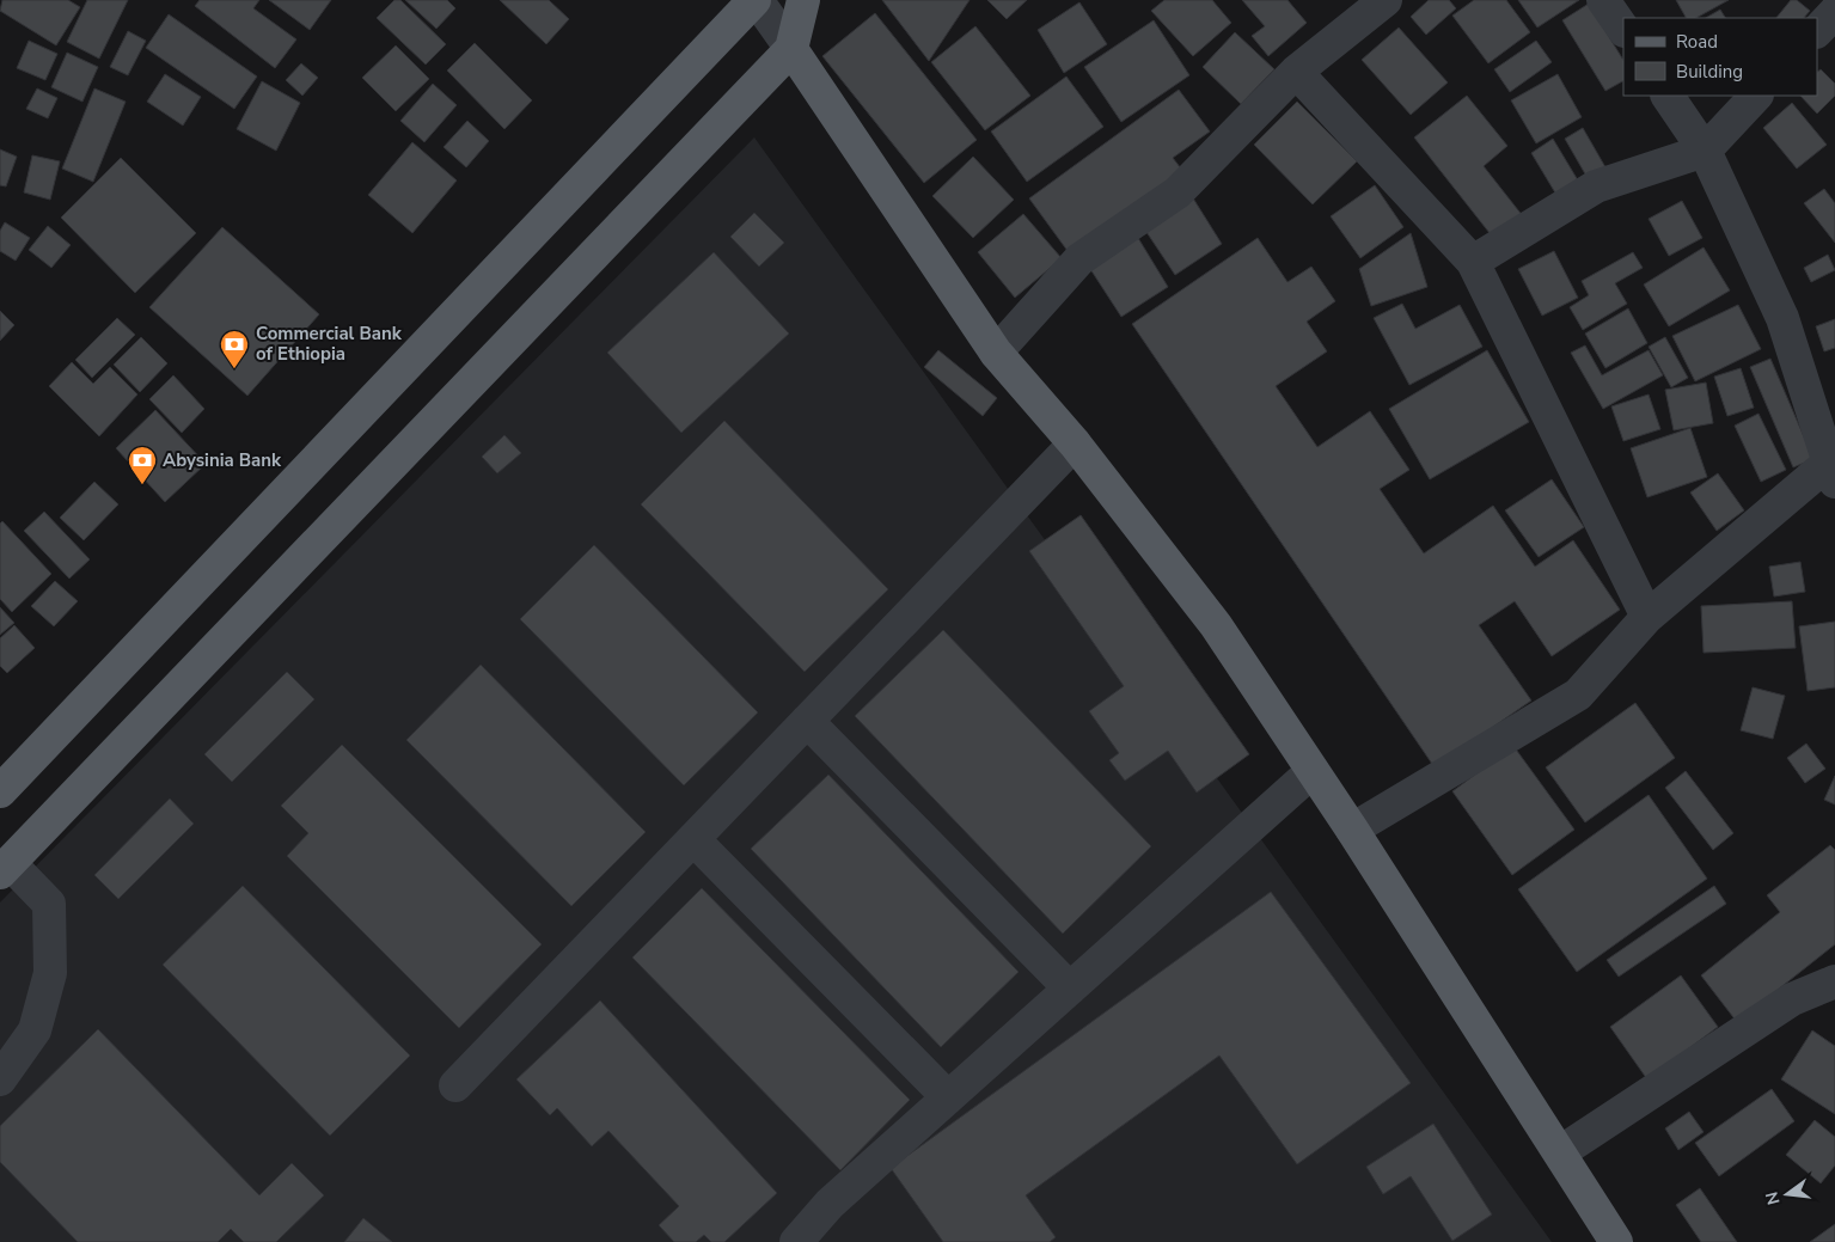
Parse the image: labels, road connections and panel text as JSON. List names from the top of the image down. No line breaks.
{"places":{"bank":["Commercial Bank of Ethiopia","Abysinia Bank"]},"legend":["Road","Building"],"north":"left"}
